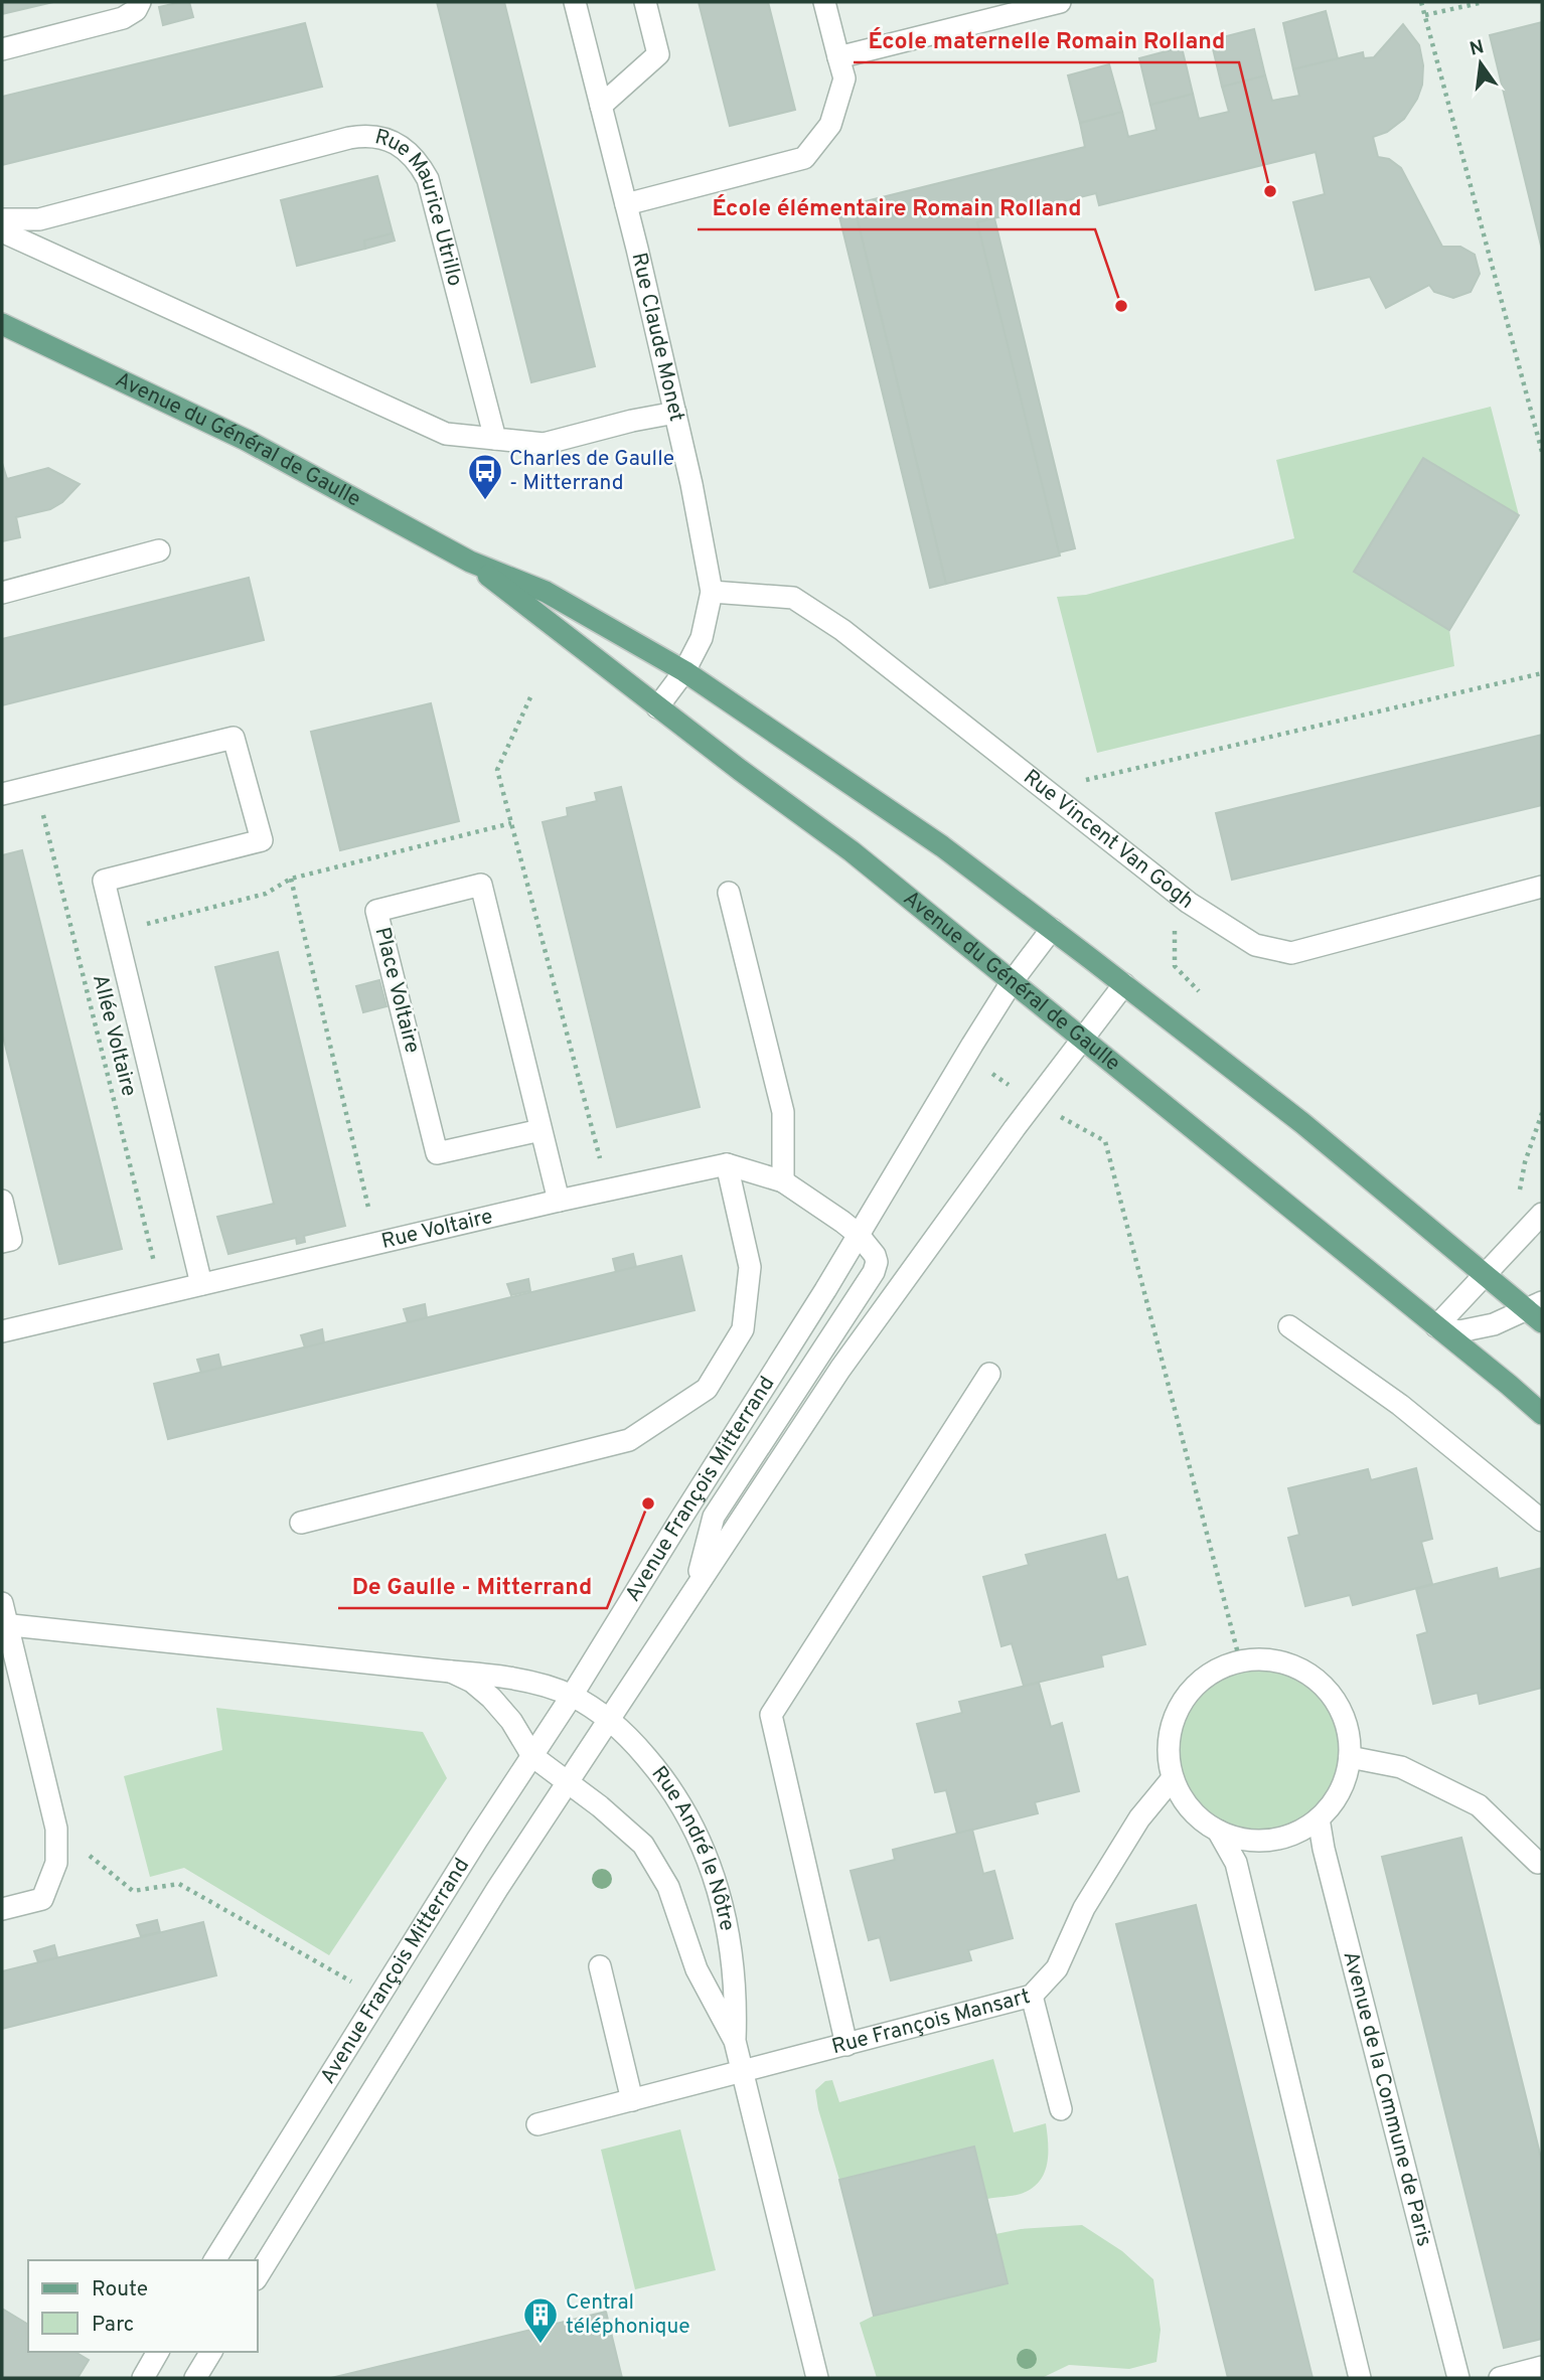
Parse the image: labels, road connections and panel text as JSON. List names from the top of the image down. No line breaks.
{"streets":{"main road":["Avenue du Général de Gaulle"],"street":["Rue Maurice Utrillo","Rue Claude Monet","Rue Vincent Van Gogh","Place Voltaire","Rue Voltaire","Avenue François Mitterrand","Rue André le Nôtre","Rue François Mansart","Avenue de la Commune de Paris"],"path":["Allée Voltaire"]},"crossings":[["Rue Claude Monet","Avenue du Général de Gaulle"],["Rue Claude Monet","Rue Vincent Van Gogh"],["Avenue du Général de Gaulle","Avenue François Mitterrand"],["Place Voltaire","Rue Voltaire"],["Allée Voltaire","Rue Voltaire"],["Rue Voltaire","Avenue François Mitterrand"],["Avenue François Mitterrand","Rue André le Nôtre"],["Rue André le Nôtre","Rue François Mansart"],["Rue François Mansart","Avenue de la Commune de Paris"]],"places":{"other":["École maternelle Romain Rolland","École élémentaire Romain Rolland","De Gaulle - Mitterrand"],"bus stop":["Charles de Gaulle - Mitterrand"],"building":["Central téléphonique"]},"legend":["Route","Parc"],"north":"top"}
